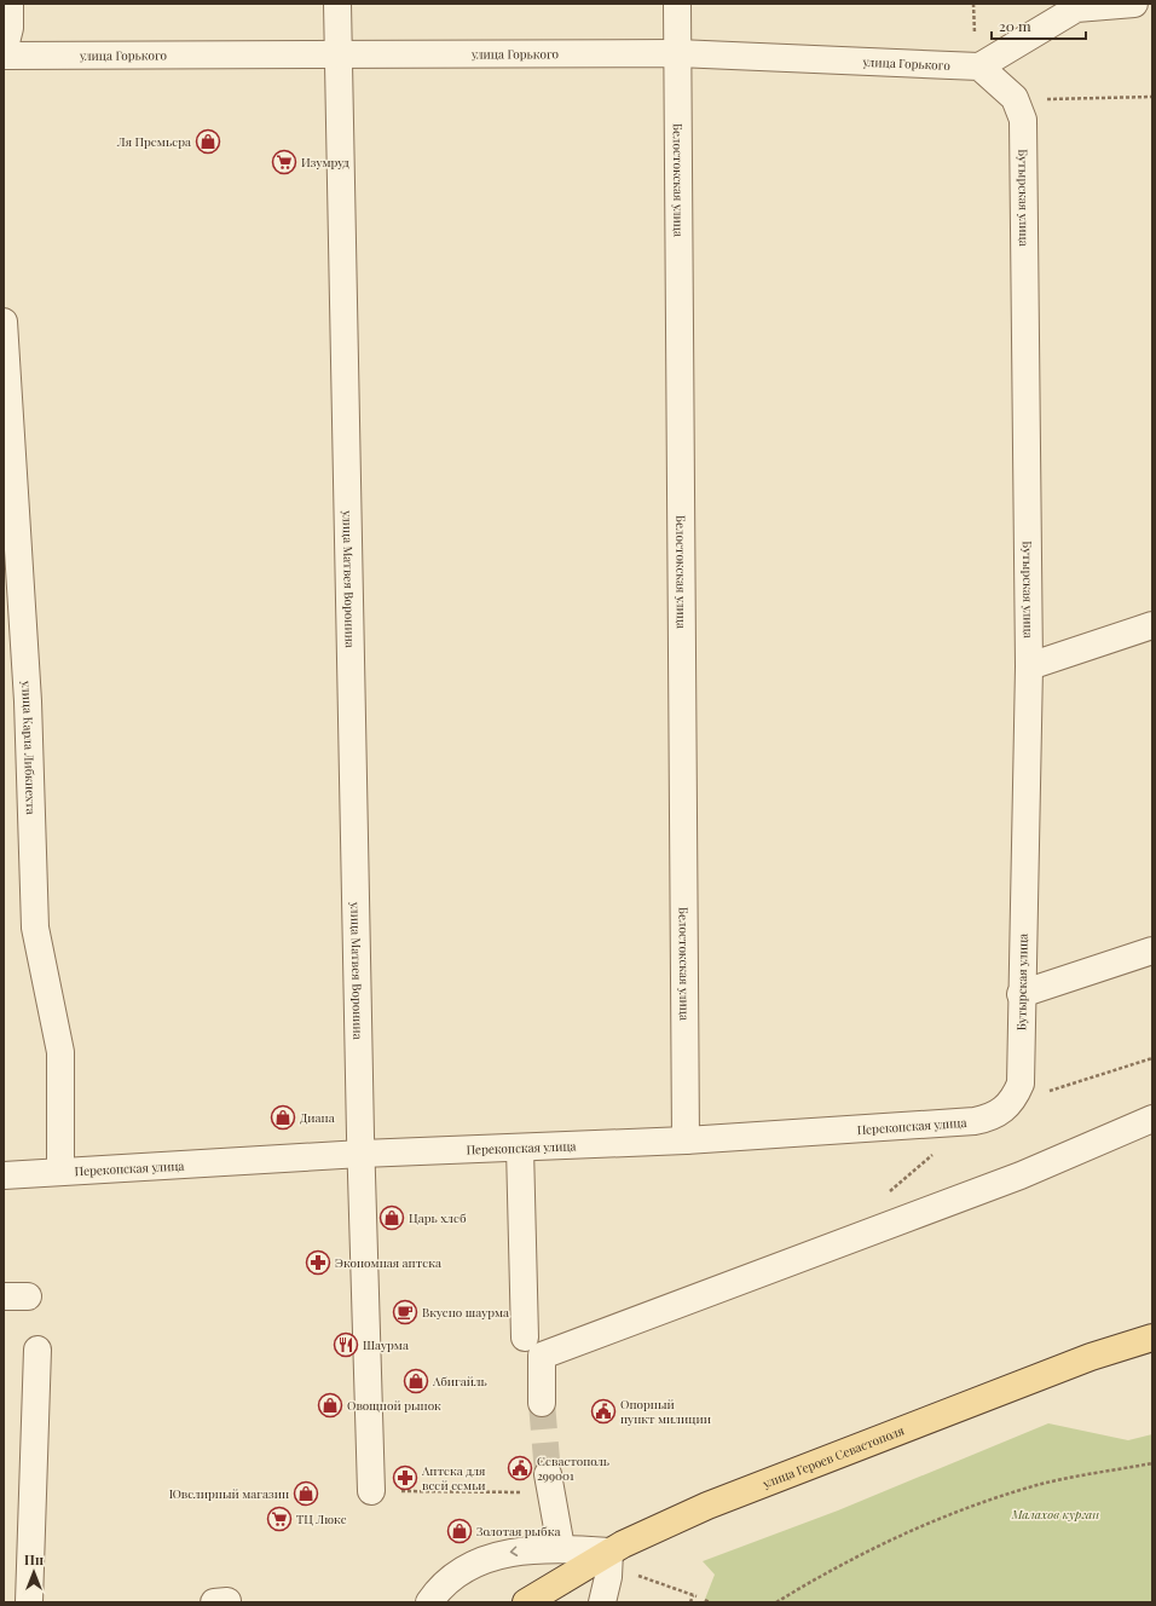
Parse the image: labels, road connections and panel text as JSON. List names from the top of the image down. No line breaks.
{"streets":{"main road":["улица Героев Севастополя"],"street":["улица Горького","Белостокская улица","Бутырская улица","улица Матвея Воронина","улица Карла Либкнехта","Перекопская улица"]},"crossings":[["улица Горького","Белостокская улица"],["улица Горького","Бутырская улица"],["улица Горького","улица Матвея Воронина"],["Белостокская улица","Перекопская улица"],["Бутырская улица","Перекопская улица"],["улица Матвея Воронина","Перекопская улица"],["улица Карла Либкнехта","Перекопская улица"]],"parks":["Малахов курган"],"places":{"shop":["Ля Премьера","Диана","Царь хлеб","Абигайль","Овощной рынок","Ювелирный магазин","Золотая рыбка"],"supermarket":["Изумруд","ТЦ Люкс"],"pharmacy":["Экономная аптека","Аптека для всей семьи"],"cafe":["Вкусно шаурма"],"restaurant":["Шаурма"],"public building":["Опорный пункт милиции","Севастополь 299001"]},"scale_bar":"20 m","north":"top"}
